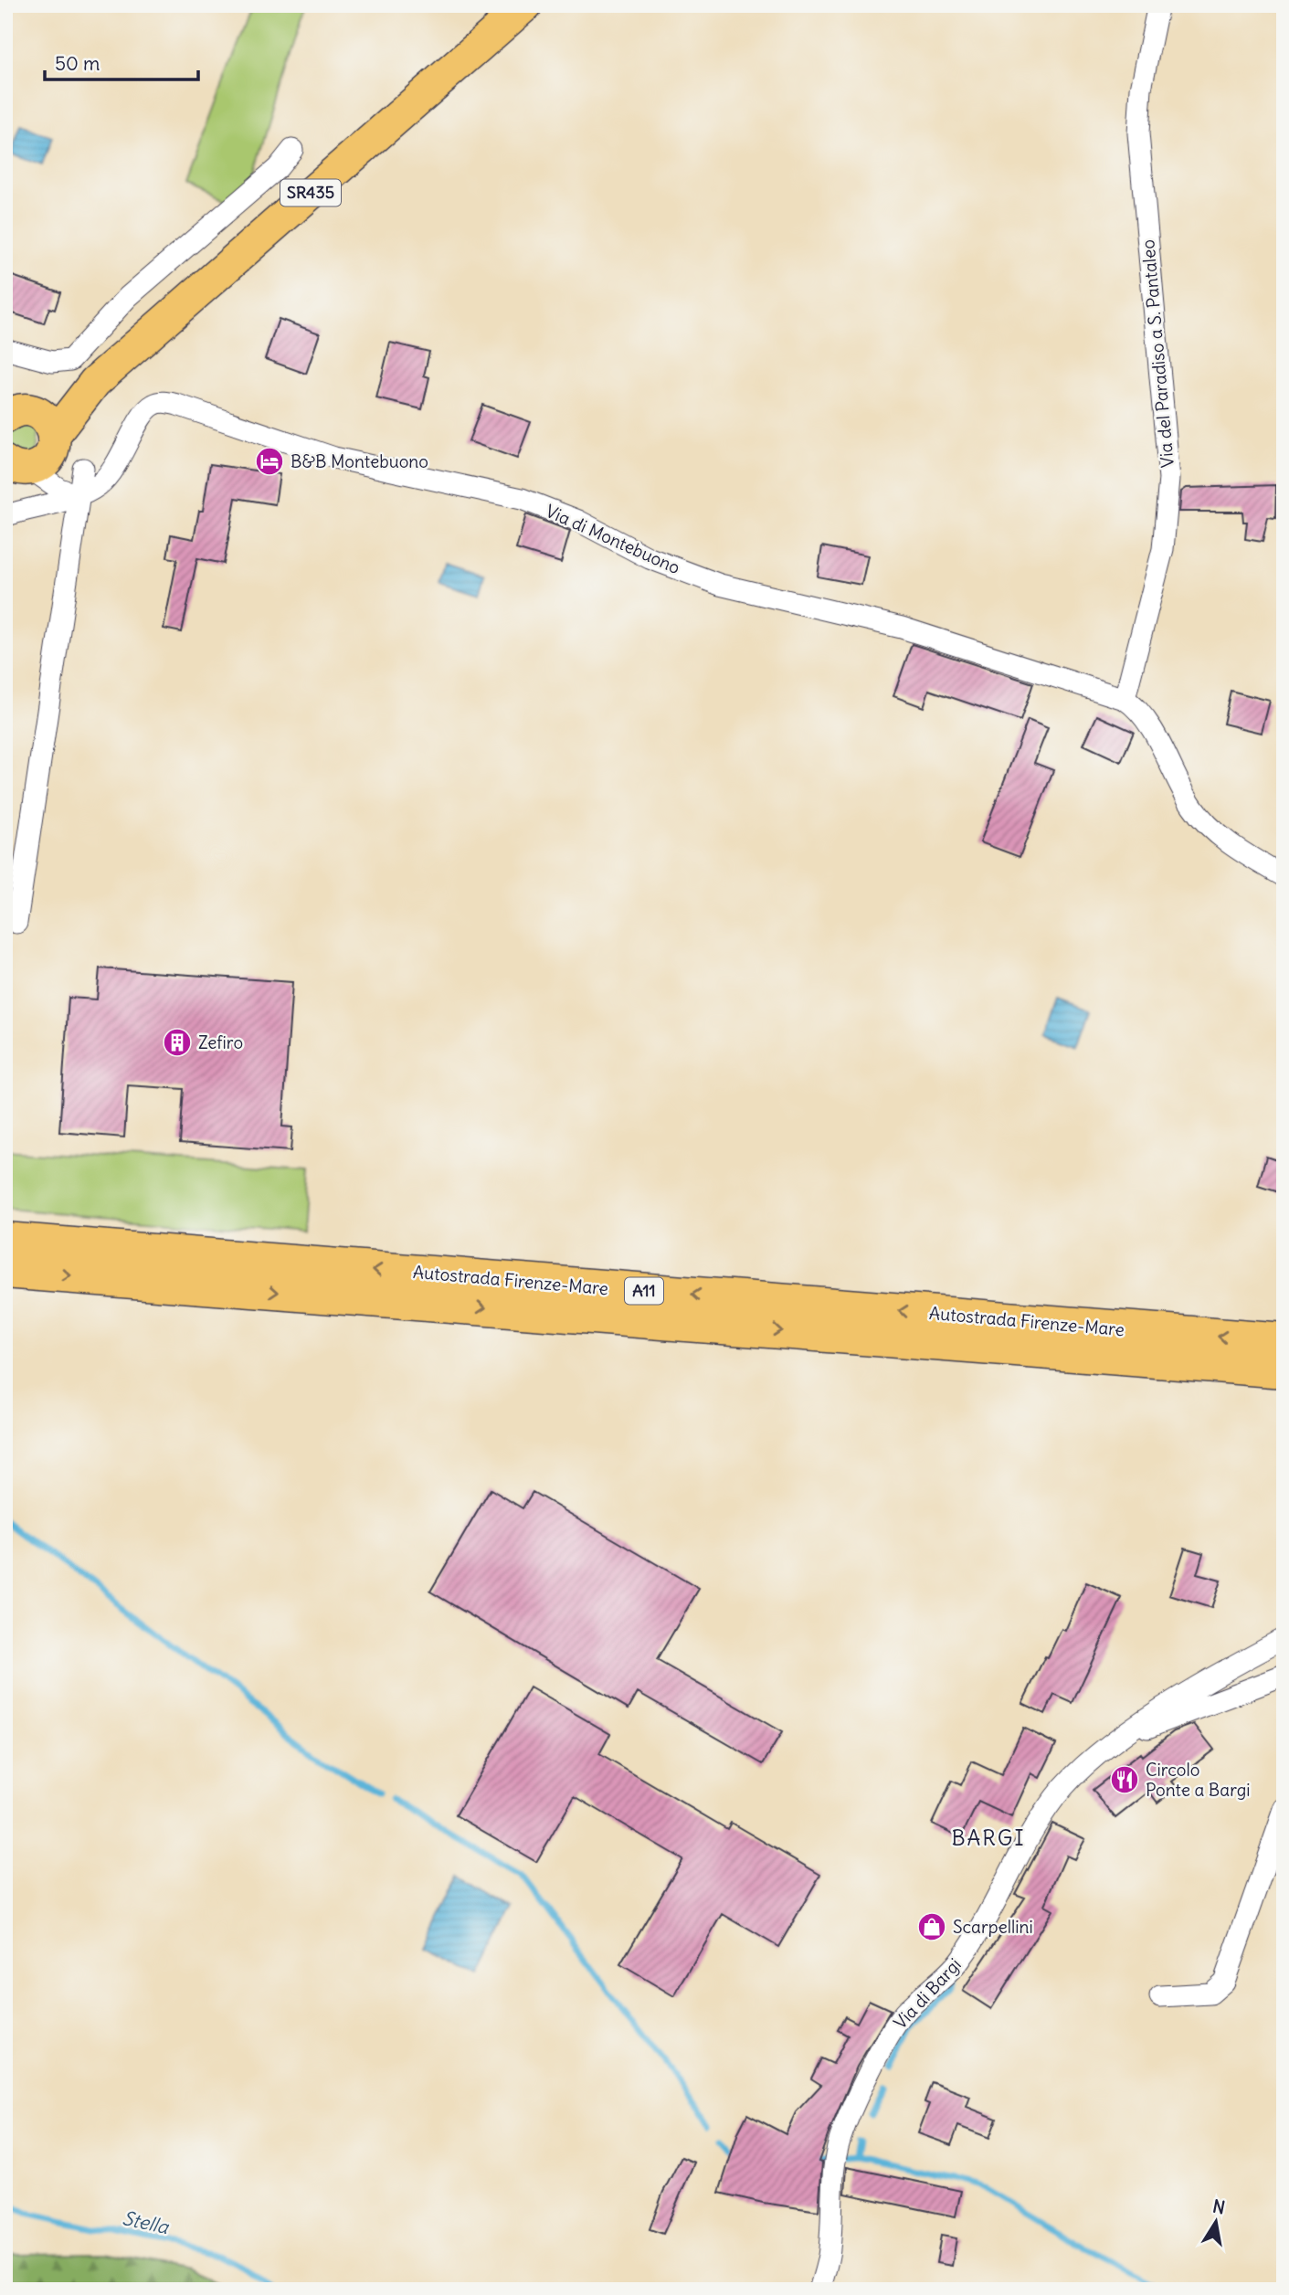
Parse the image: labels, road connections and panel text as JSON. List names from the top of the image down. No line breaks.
{"streets":{"highway":["Autostrada Firenze-Mare","A11"],"main road":["SR435"],"street":["Via del Paradiso a S. Pantaleo","Via di Montebuono","Via di Bargi"]},"crossings":[["Via del Paradiso a S. Pantaleo","Via di Montebuono"]],"districts":["BARGI"],"water":["Stella"],"places":{"hotel":["B&B Montebuono"],"building":["Zefiro"],"restaurant":["Circolo Ponte a Bargi"],"shop":["Scarpellini"]},"scale_bar":"50 m","north":"top"}
